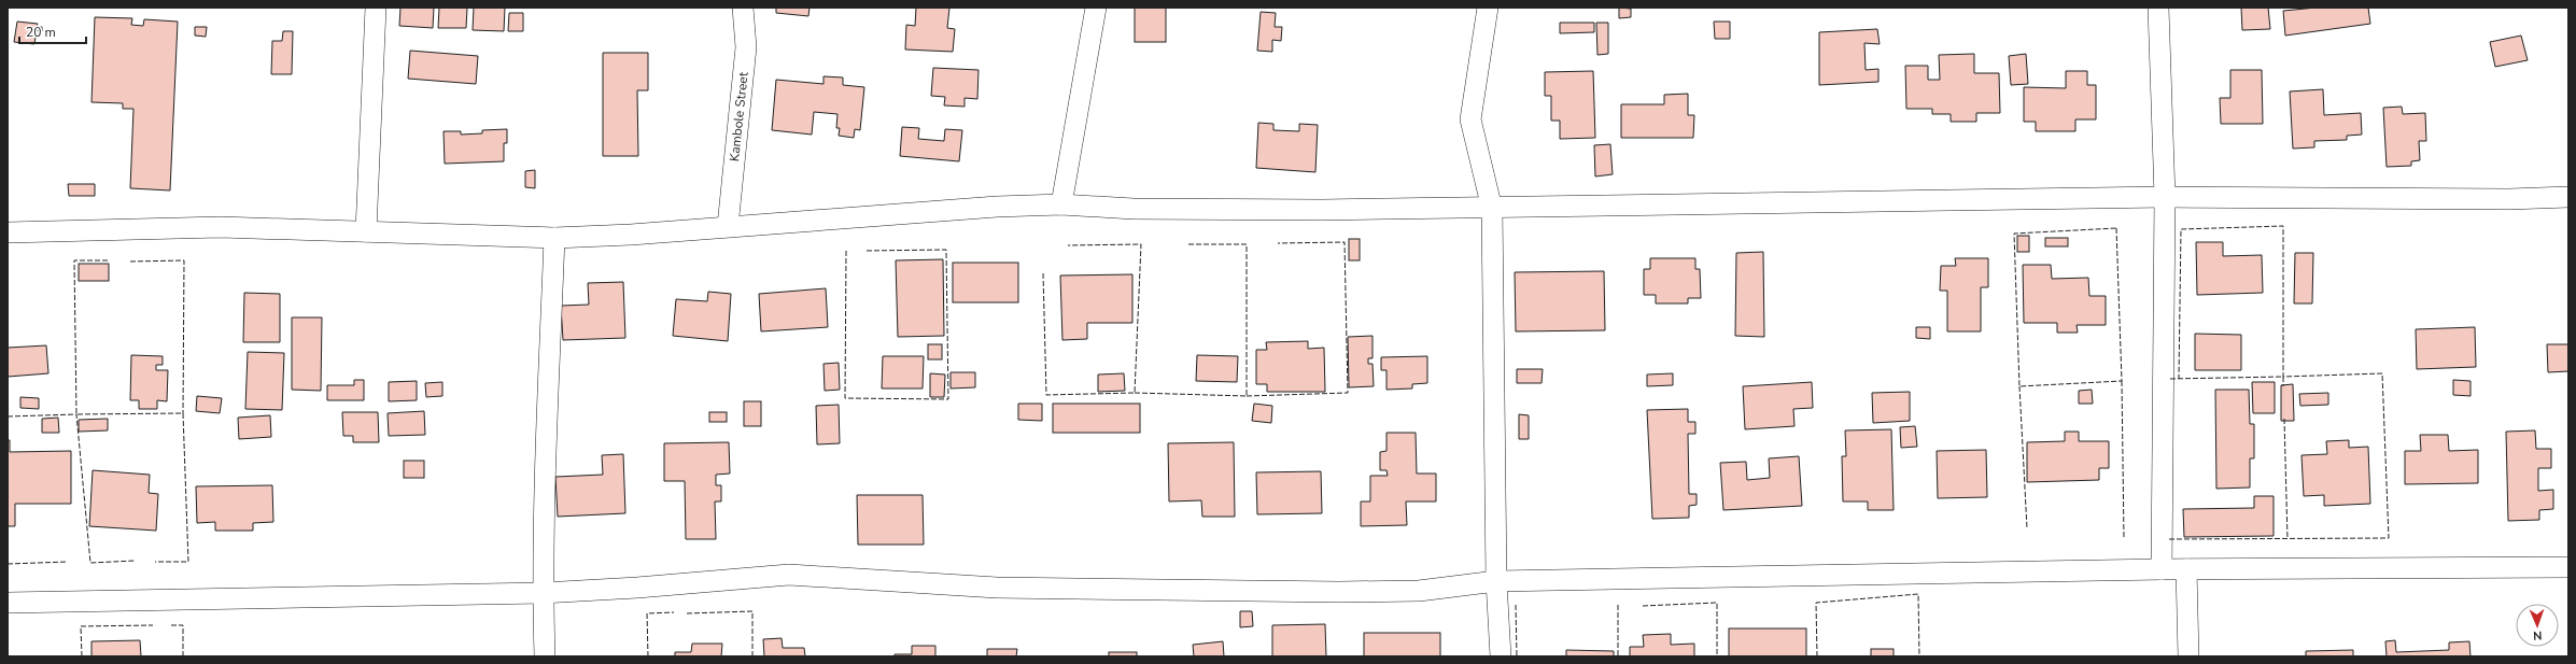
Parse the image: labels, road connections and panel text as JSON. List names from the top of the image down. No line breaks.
{"streets":{"street":["Kambole Street"]},"scale_bar":"20 m","north":"bottom"}
